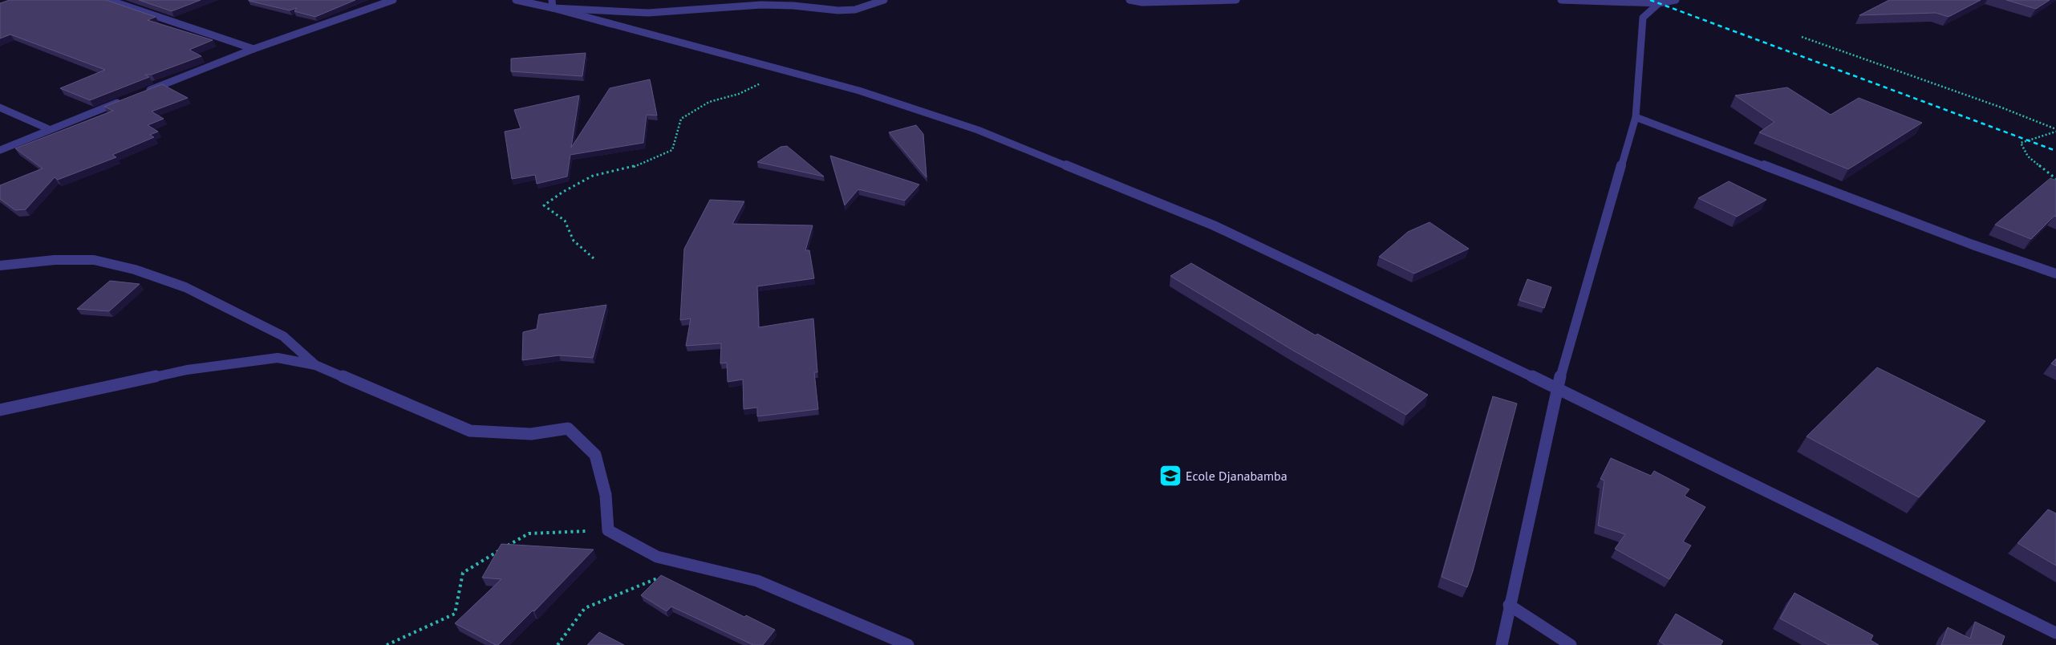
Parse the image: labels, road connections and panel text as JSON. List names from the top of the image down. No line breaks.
{"places":{"school or university":["Ecole Djanabamba"]}}
